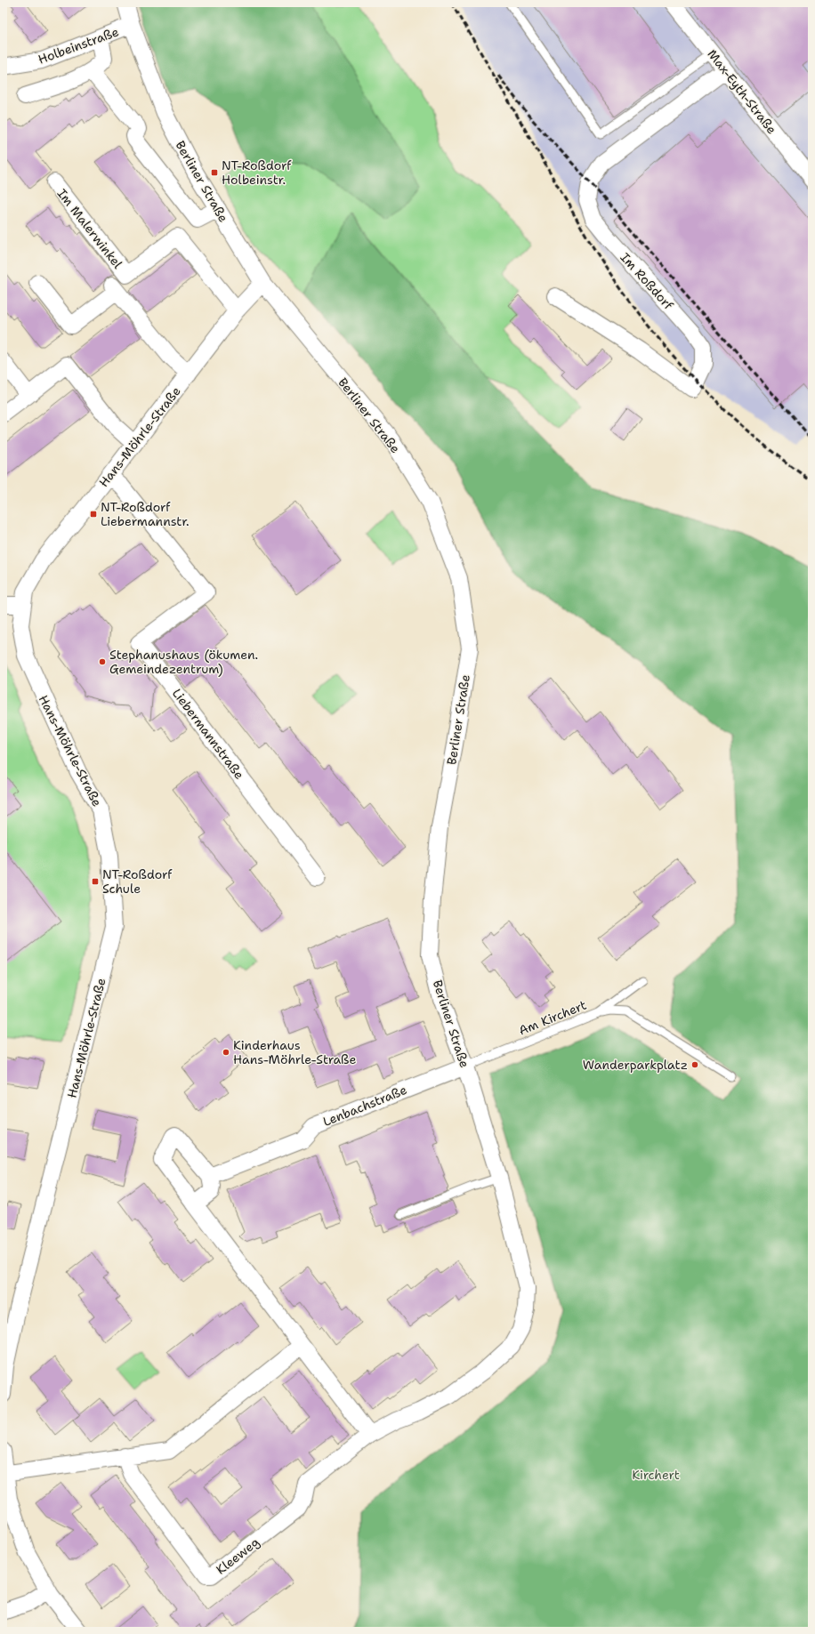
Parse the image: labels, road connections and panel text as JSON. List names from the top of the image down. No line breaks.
{"streets":{"street":["Holbeinstraße","Max-Eyth-Straße","Berliner Straße","Im Malerwinkel","Im Roßdorf","Hans-Möhrle-Straße","Liebermannstraße","Lenbachstraße","Kleeweg"],"lane":["Am Kirchert"]},"crossings":[["Holbeinstraße","Berliner Straße"],["Max-Eyth-Straße","Im Roßdorf"],["Berliner Straße","Hans-Möhrle-Straße"],["Berliner Straße","Am Kirchert"],["Berliner Straße","Lenbachstraße"],["Berliner Straße","Kleeweg"],["Im Malerwinkel","Hans-Möhrle-Straße"],["Hans-Möhrle-Straße","Liebermannstraße"],["Am Kirchert","Lenbachstraße"]],"parks":["Kirchert"],"places":{"transit":["NT-Roßdorf Holbeinstr.","NT-Roßdorf Liebermannstr.","NT-Roßdorf Schule"],"other":["Stephanushaus (ökumen. Gemeindezentrum)","Kinderhaus Hans-Möhrle-Straße","Wanderparkplatz"]}}
